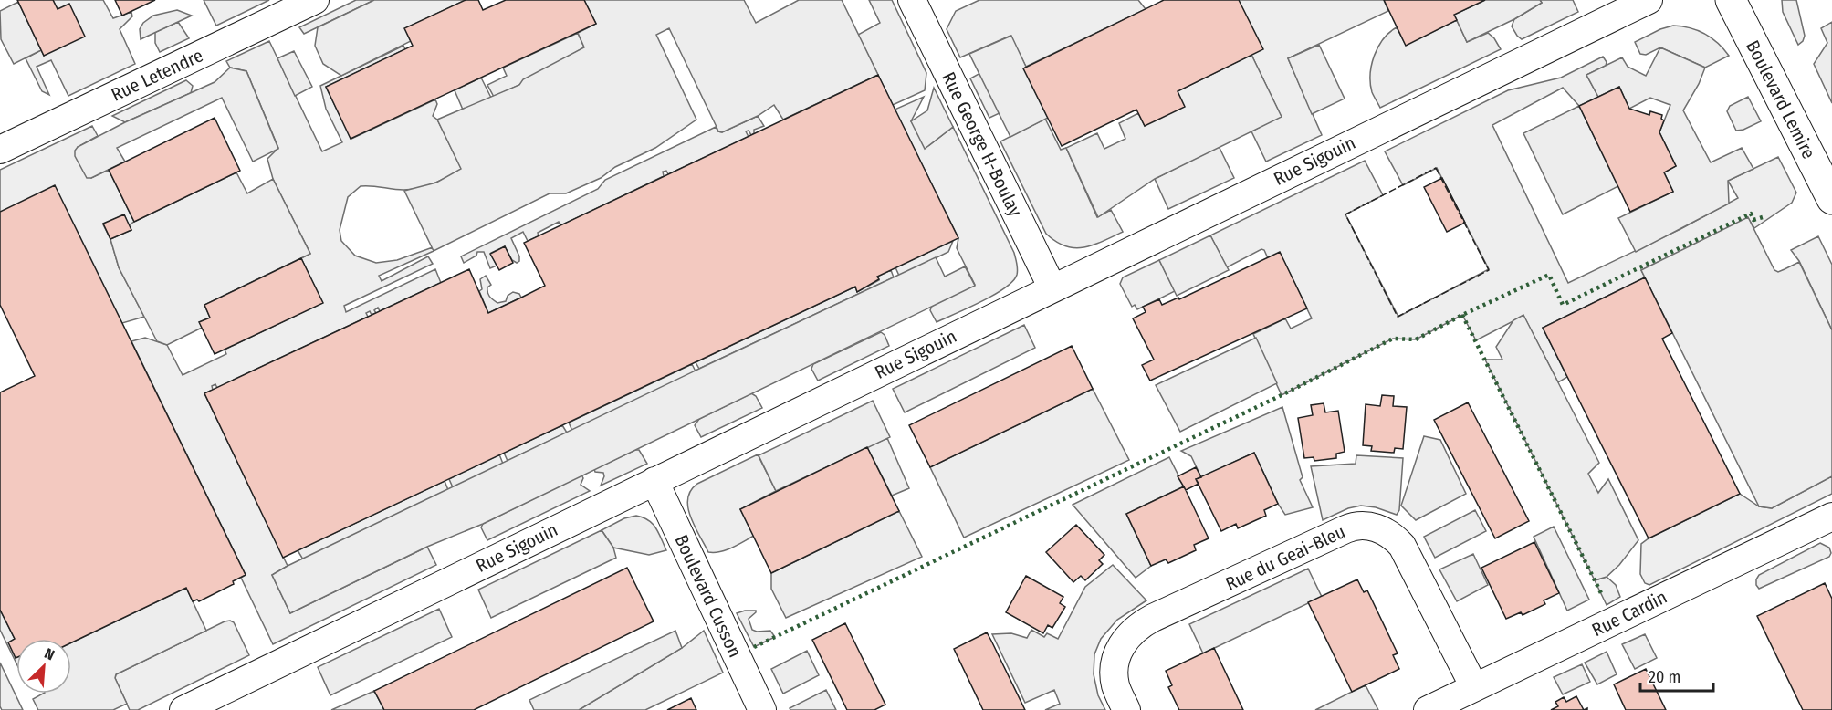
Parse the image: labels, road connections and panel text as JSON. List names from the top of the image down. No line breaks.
{"streets":{"main road":["Boulevard Lemire"],"street":["Rue Letendre","Rue George H-Boulay","Rue Sigouin","Rue du Geai-Bleu","Boulevard Cusson","Rue Cardin"]},"crossings":[["Rue George H-Boulay","Rue Sigouin"],["Rue Sigouin","Boulevard Cusson"],["Rue du Geai-Bleu","Rue Cardin"]],"scale_bar":"20 m","north":"top right"}
